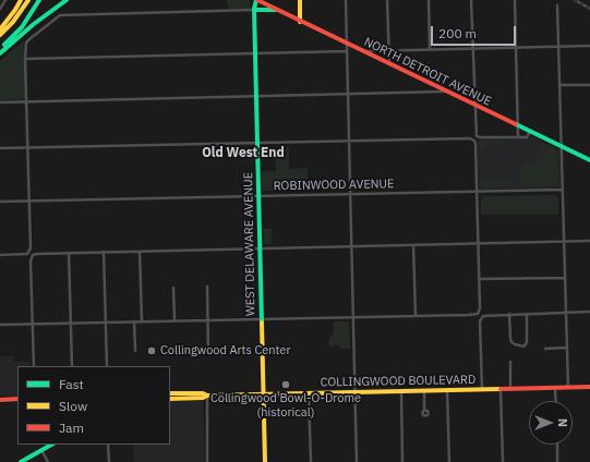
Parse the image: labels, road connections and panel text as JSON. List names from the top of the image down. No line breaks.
{"streets":{"main road":["NORTH DETROIT AVENUE","WEST DELAWARE AVENUE","COLLINGWOOD BOULEVARD"],"street":["ROBINWOOD AVENUE"]},"crossings":[["NORTH DETROIT AVENUE","WEST DELAWARE AVENUE"],["ROBINWOOD AVENUE","WEST DELAWARE AVENUE"],["WEST DELAWARE AVENUE","COLLINGWOOD BOULEVARD"]],"districts":["Old West End"],"places":["Collingwood Arts Center","Collingwood Bowl-O-Drome (historical)"],"legend":["Fast","Slow","Jam"],"scale_bar":"200 m","north":"right"}
